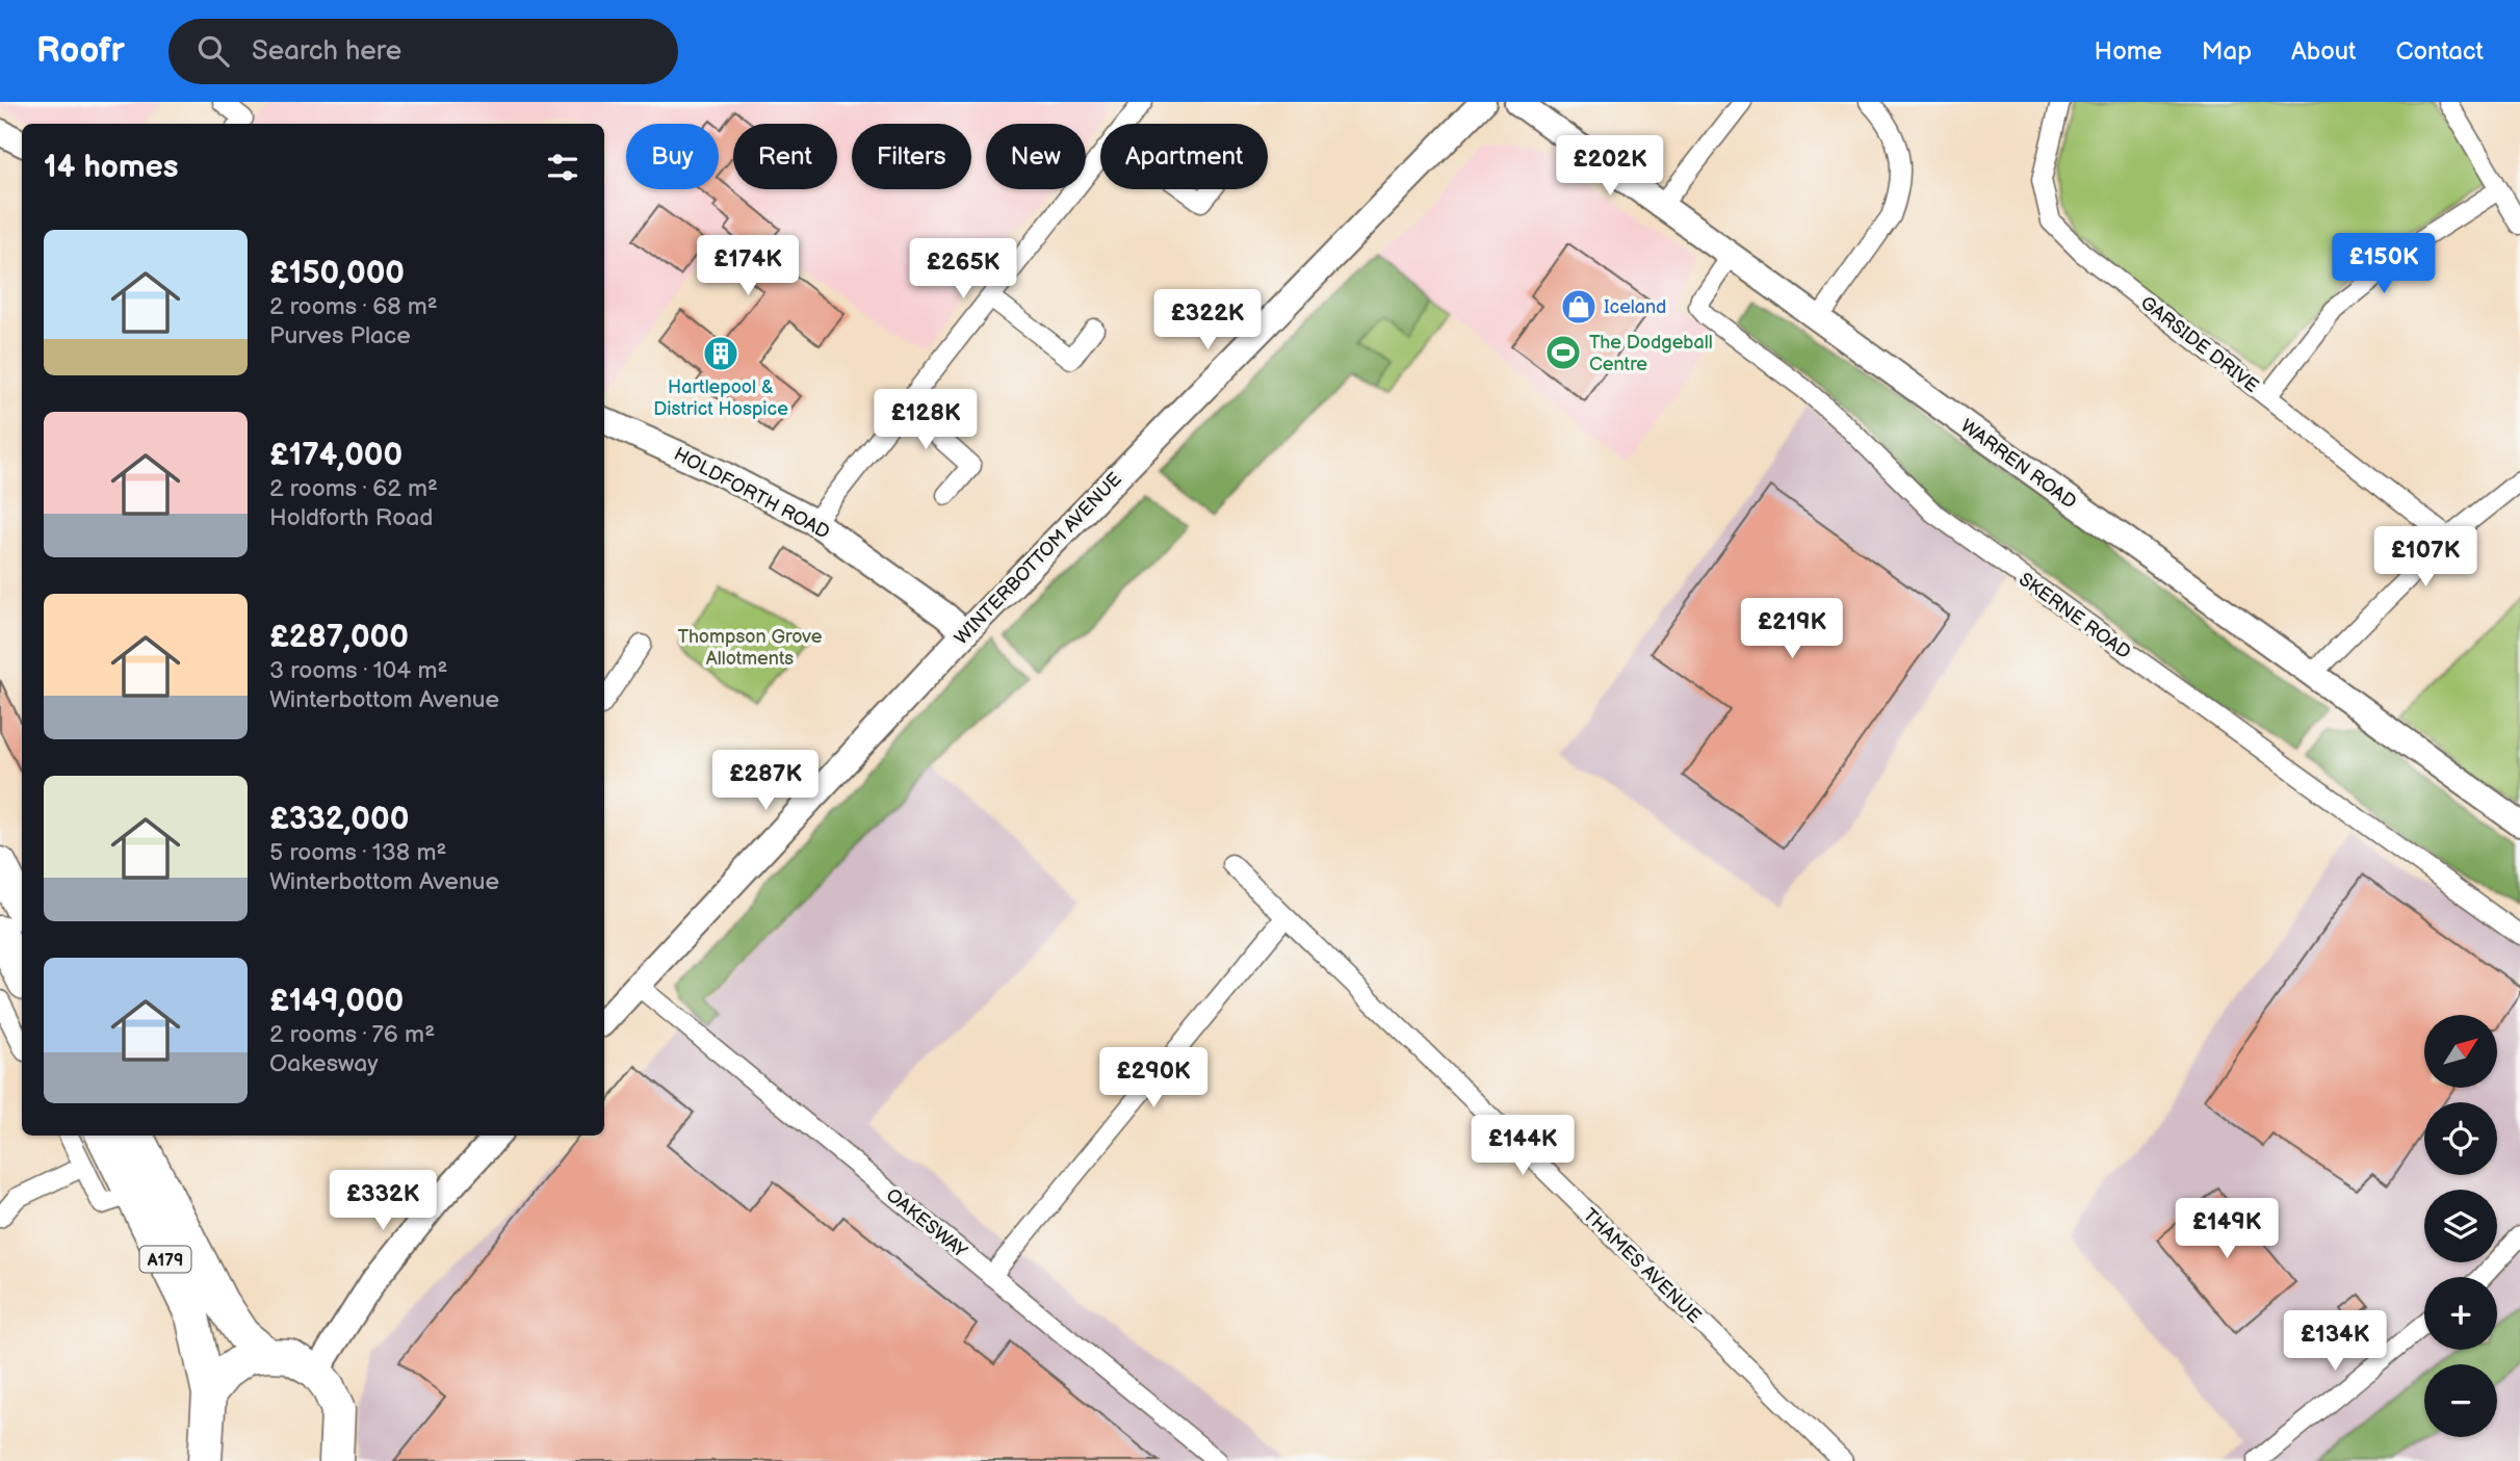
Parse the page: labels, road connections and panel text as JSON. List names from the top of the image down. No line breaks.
{"streets":{"highway":["A179"],"street":["GARSIDE DRIVE","WARREN ROAD","HOLDFORTH ROAD","WINTERBOTTOM AVENUE","SKERNE ROAD","OAKESWAY","THAMES AVENUE"]},"crossings":[["WARREN ROAD","SKERNE ROAD"],["HOLDFORTH ROAD","WINTERBOTTOM AVENUE"],["WINTERBOTTOM AVENUE","OAKESWAY"]],"parks":["Thompson Grove Allotments"],"places":{"shop":["Iceland"],"sports":["The Dodgeball Centre"],"building":["Hartlepool & District Hospice"]},"north":"top right","page":{"header":"Roofr","search":"Search here","nav":["Home","Map","About","Contact"],"chip":["Buy","Rent","Filters","New","Apartment"],"heading":"14 homes","price":["£202K","£150K","£174K","£265K","£322K","£128K","£107K","£219K","£287K","£290K","£144K","£332K","£149K","£134K"],"list":[{"name":"£150,000","note":"2 rooms · 68 m² · Purves Place"},{"name":"£174,000","note":"2 rooms · 62 m² · Holdforth Road"},{"name":"£287,000","note":"3 rooms · 104 m² · Winterbottom Avenue"},{"name":"£332,000","note":"5 rooms · 138 m² · Winterbottom Avenue"},{"name":"£149,000","note":"2 rooms · 76 m² · Oakesway"}],"map_buttons":["+","−"]}}
